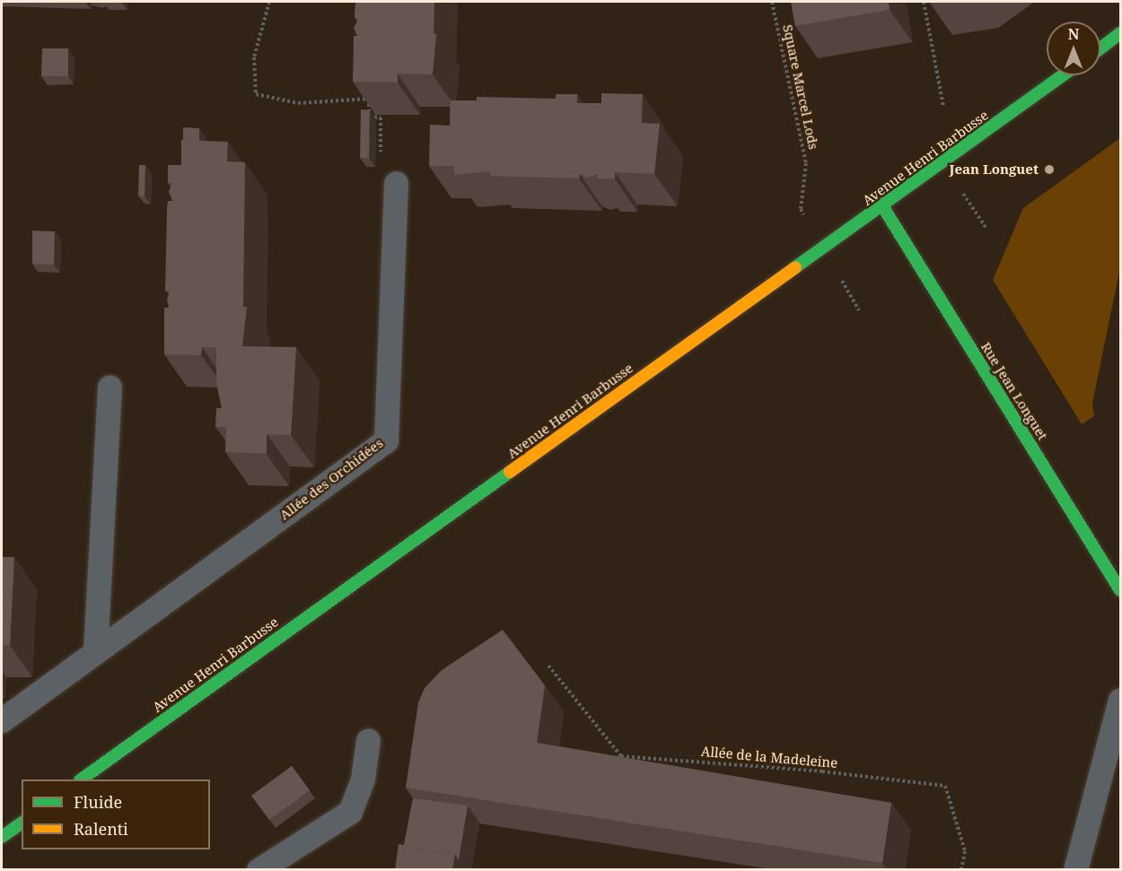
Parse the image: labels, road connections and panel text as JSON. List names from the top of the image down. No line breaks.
{"streets":{"main road":["Avenue Henri Barbusse","Rue Jean Longuet"],"lane":["Allée des Orchidées"],"path":["Square Marcel Lods","Allée de la Madeleine"]},"crossings":[["Avenue Henri Barbusse","Rue Jean Longuet"]],"places":["Jean Longuet"],"legend":["Fluide","Ralenti"],"north":"top"}
